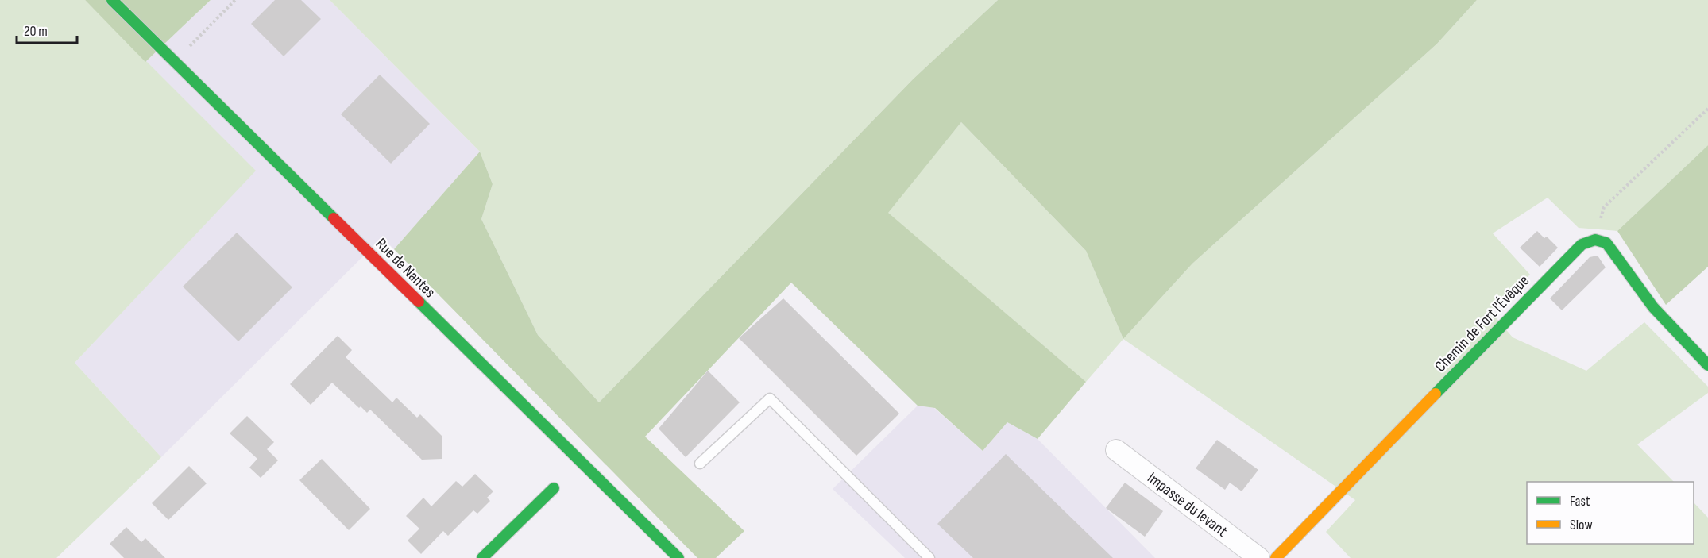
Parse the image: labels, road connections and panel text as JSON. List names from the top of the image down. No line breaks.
{"streets":{"main road":["Rue de Nantes","Chemin de Fort l'Évêque"],"street":["Impasse du levant"]},"legend":["Fast","Slow"],"scale_bar":"20 m"}
